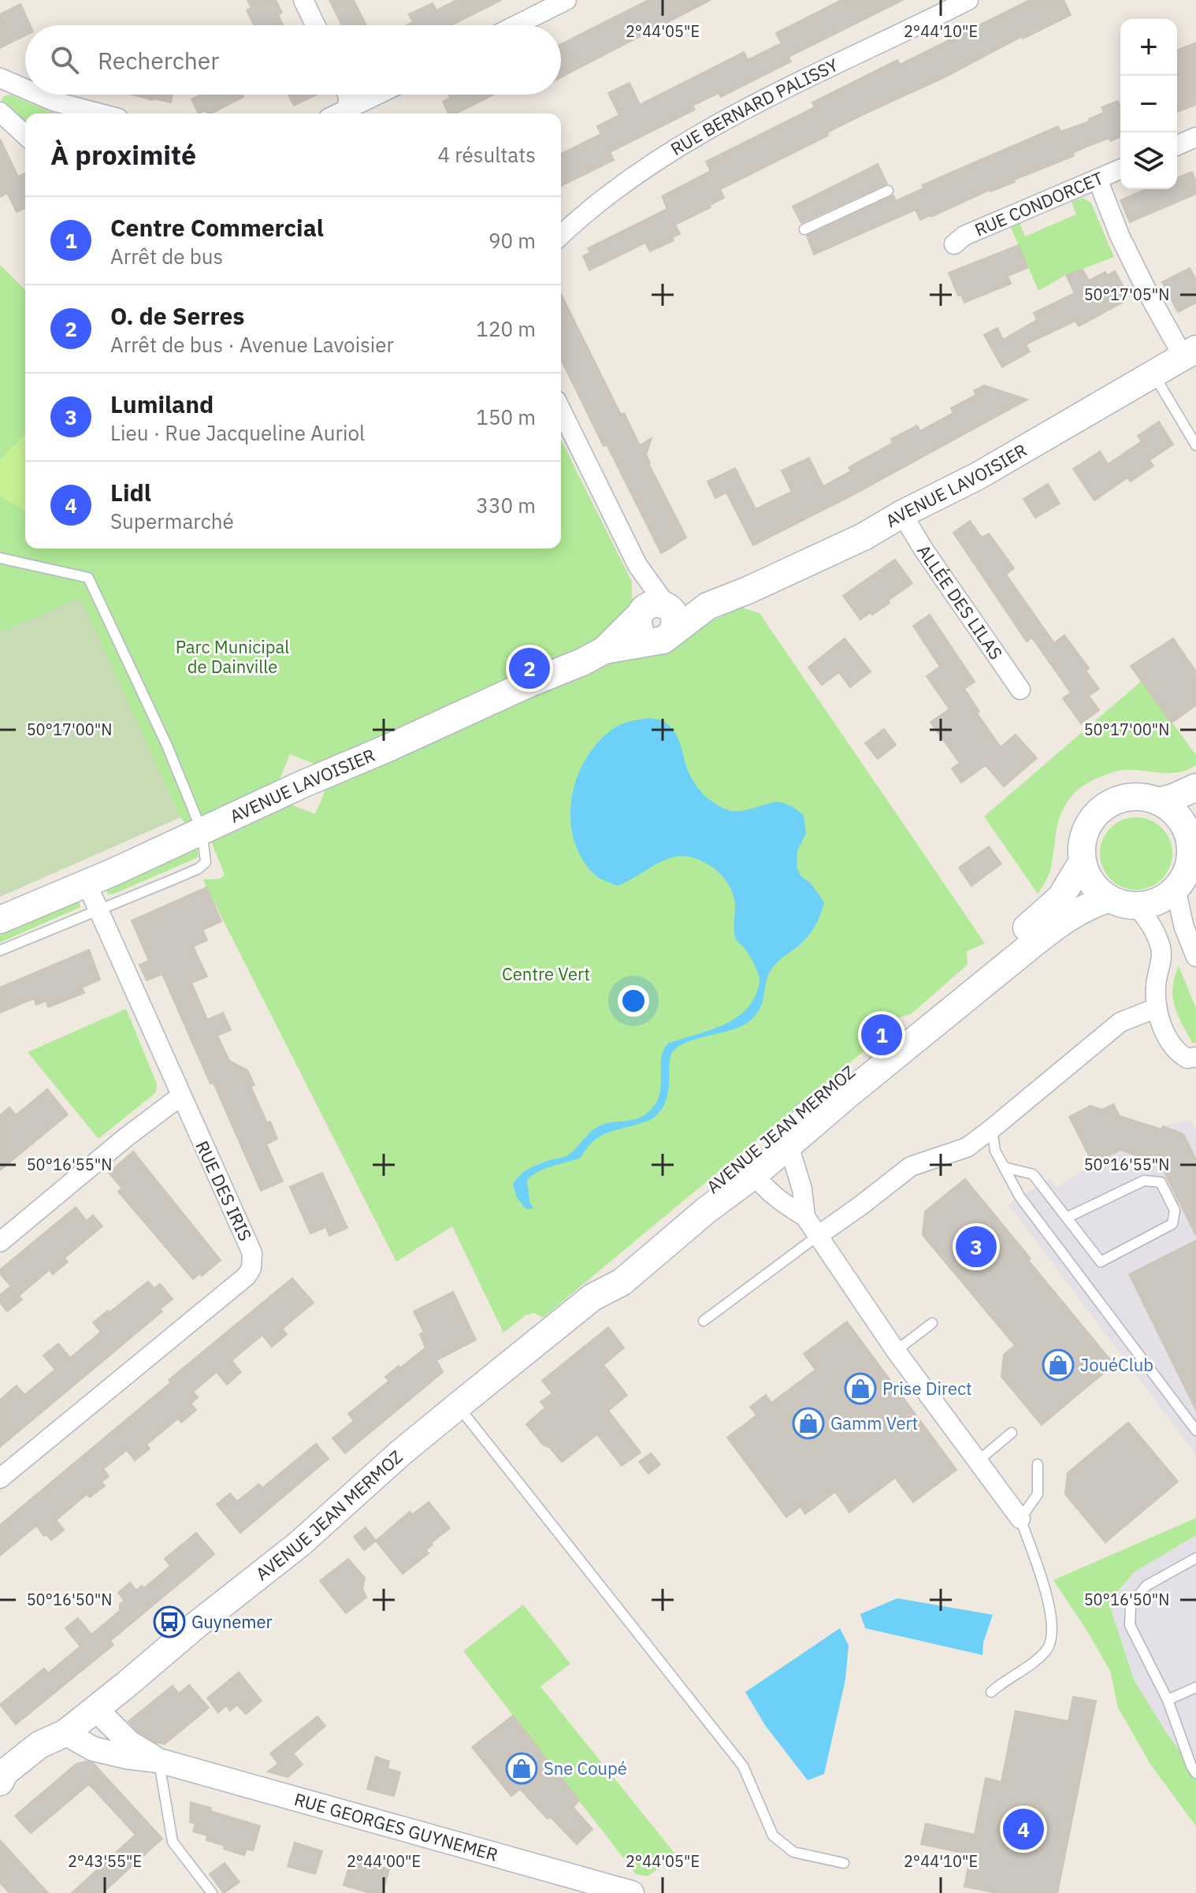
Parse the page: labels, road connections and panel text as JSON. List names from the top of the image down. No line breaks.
{"streets":{"main road":["AVENUE LAVOISIER","AVENUE JEAN MERMOZ"],"street":["RUE BERNARD PALISSY","RUE CONDORCET","ALLÉE DES LILAS","RUE DES IRIS","RUE GEORGES GUYNEMER"]},"crossings":[["AVENUE LAVOISIER","ALLÉE DES LILAS"],["AVENUE LAVOISIER","RUE DES IRIS"]],"parks":["Parc Municipal de Dainville","Centre Vert"],"places":{"shop":["JouéClub","Prise Direct","Gamm Vert","Sne Coupé"],"bus stop":["Guynemer"]},"page":{"map_buttons":["+","−"],"search":"Rechercher","heading":["À proximité","4 résultats"],"list":[{"mark":"1","name":"Centre Commercial","note":"Arrêt de bus","value":"90 m"},{"mark":"2","name":"O. de Serres","note":"Arrêt de bus · Avenue Lavoisier","value":"120 m"},{"mark":"3","name":"Lumiland","note":"Lieu · Rue Jacqueline Auriol","value":"150 m"},{"mark":"4","name":"Lidl","note":"Supermarché","value":"330 m"}],"pins":["2","1","3","4"]},"coordinates":["2°44'05\"E","2°44'10\"E","50°17'05\"N","50°17'00\"N","50°16'55\"N","50°16'50\"N","2°43'55\"E","2°44'00\"E"]}
